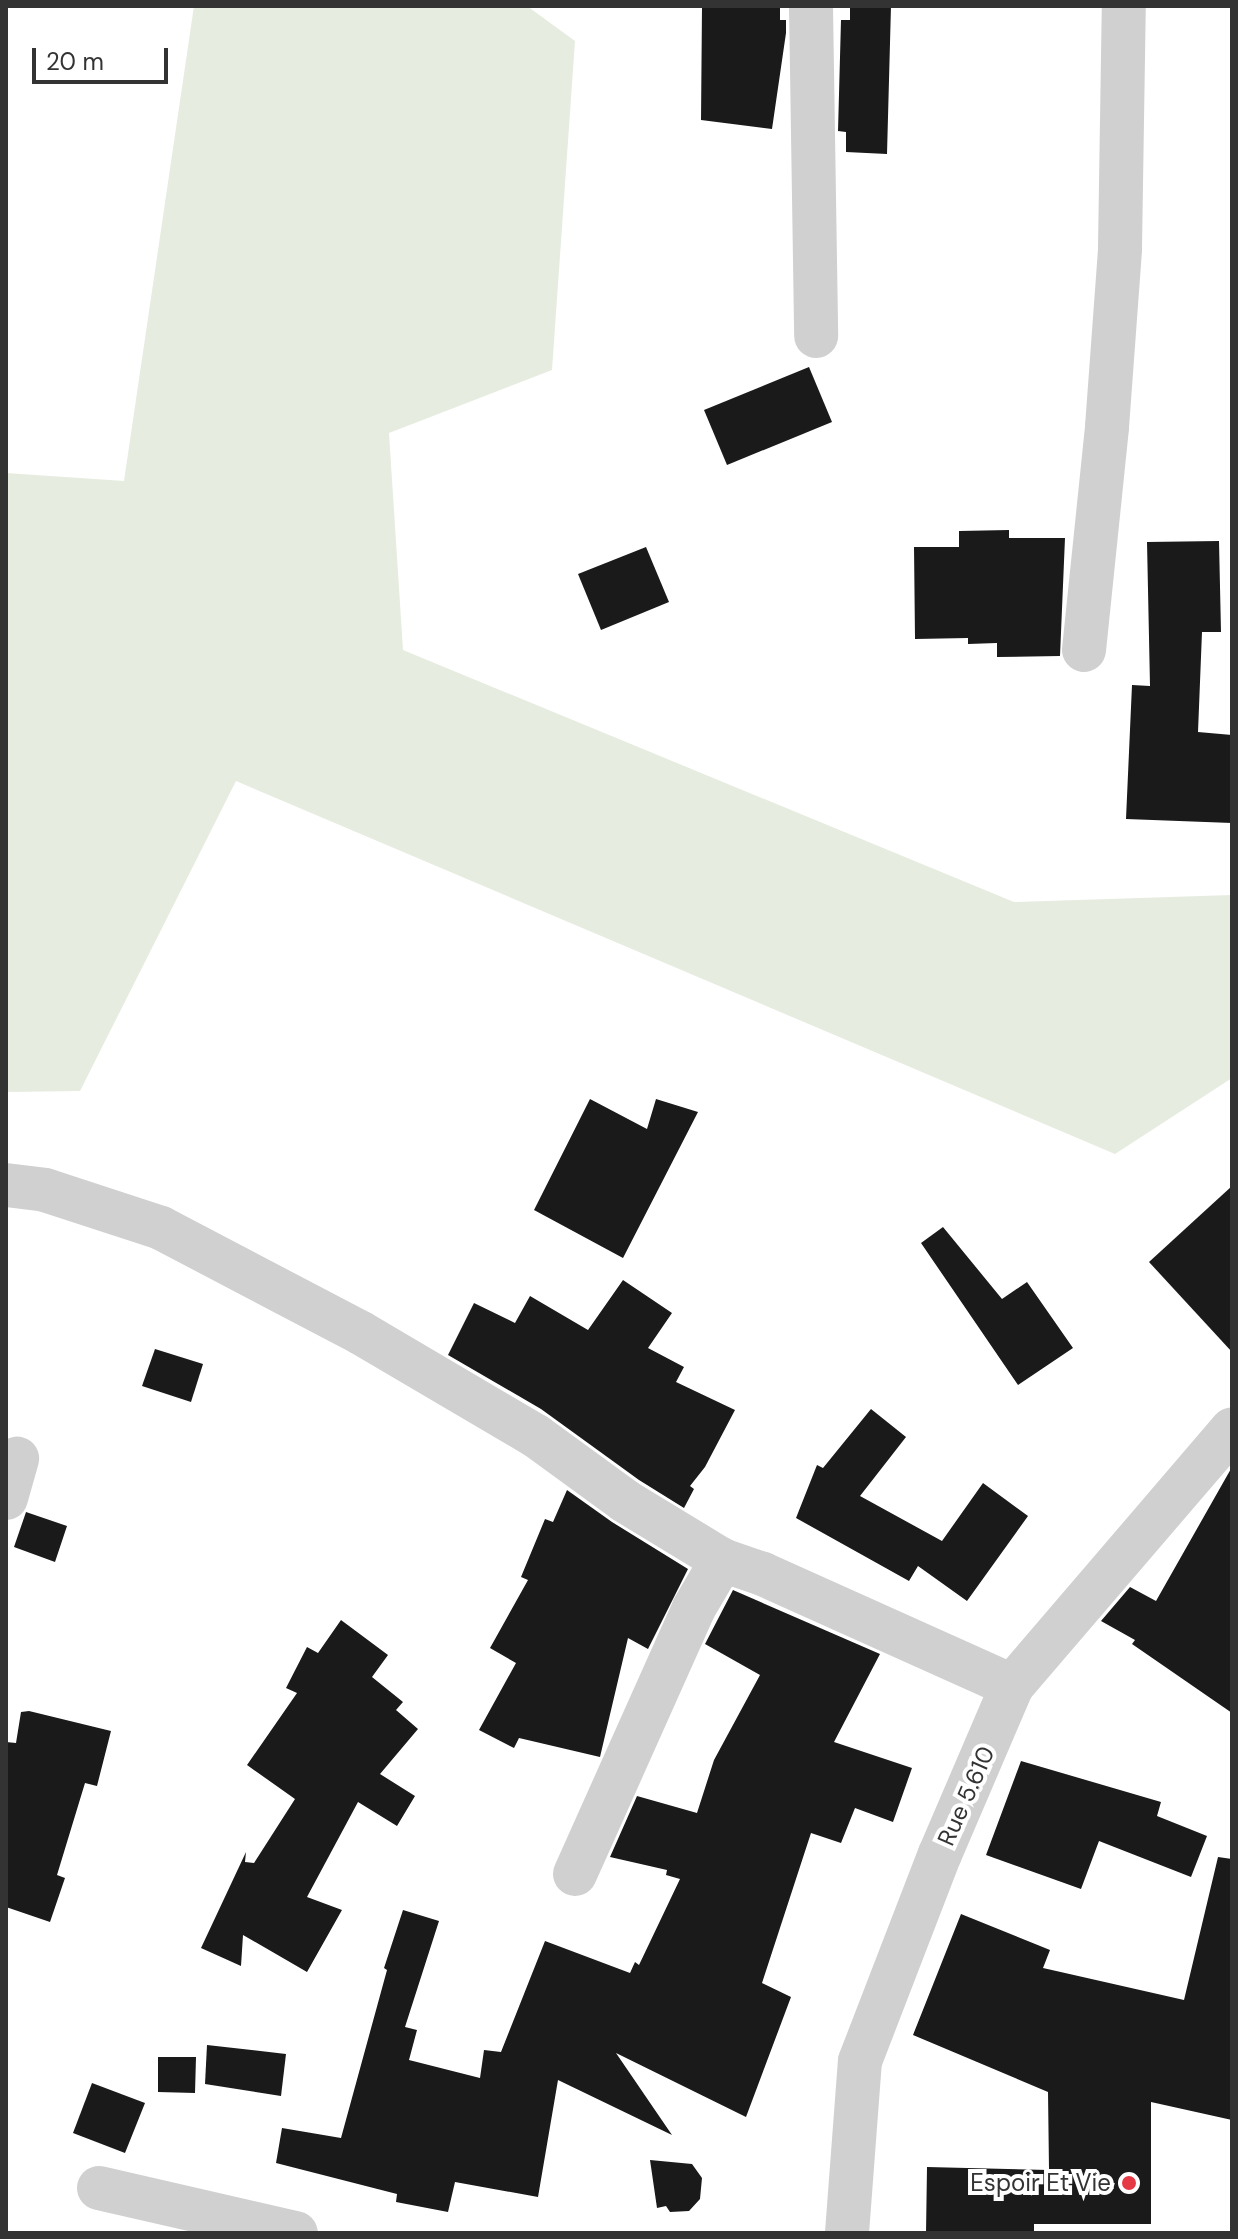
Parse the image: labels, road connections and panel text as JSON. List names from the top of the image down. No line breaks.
{"streets":{"street":["Rue 5.610"]},"places":["Espoir Et Vie"],"scale_bar":"20 m"}
